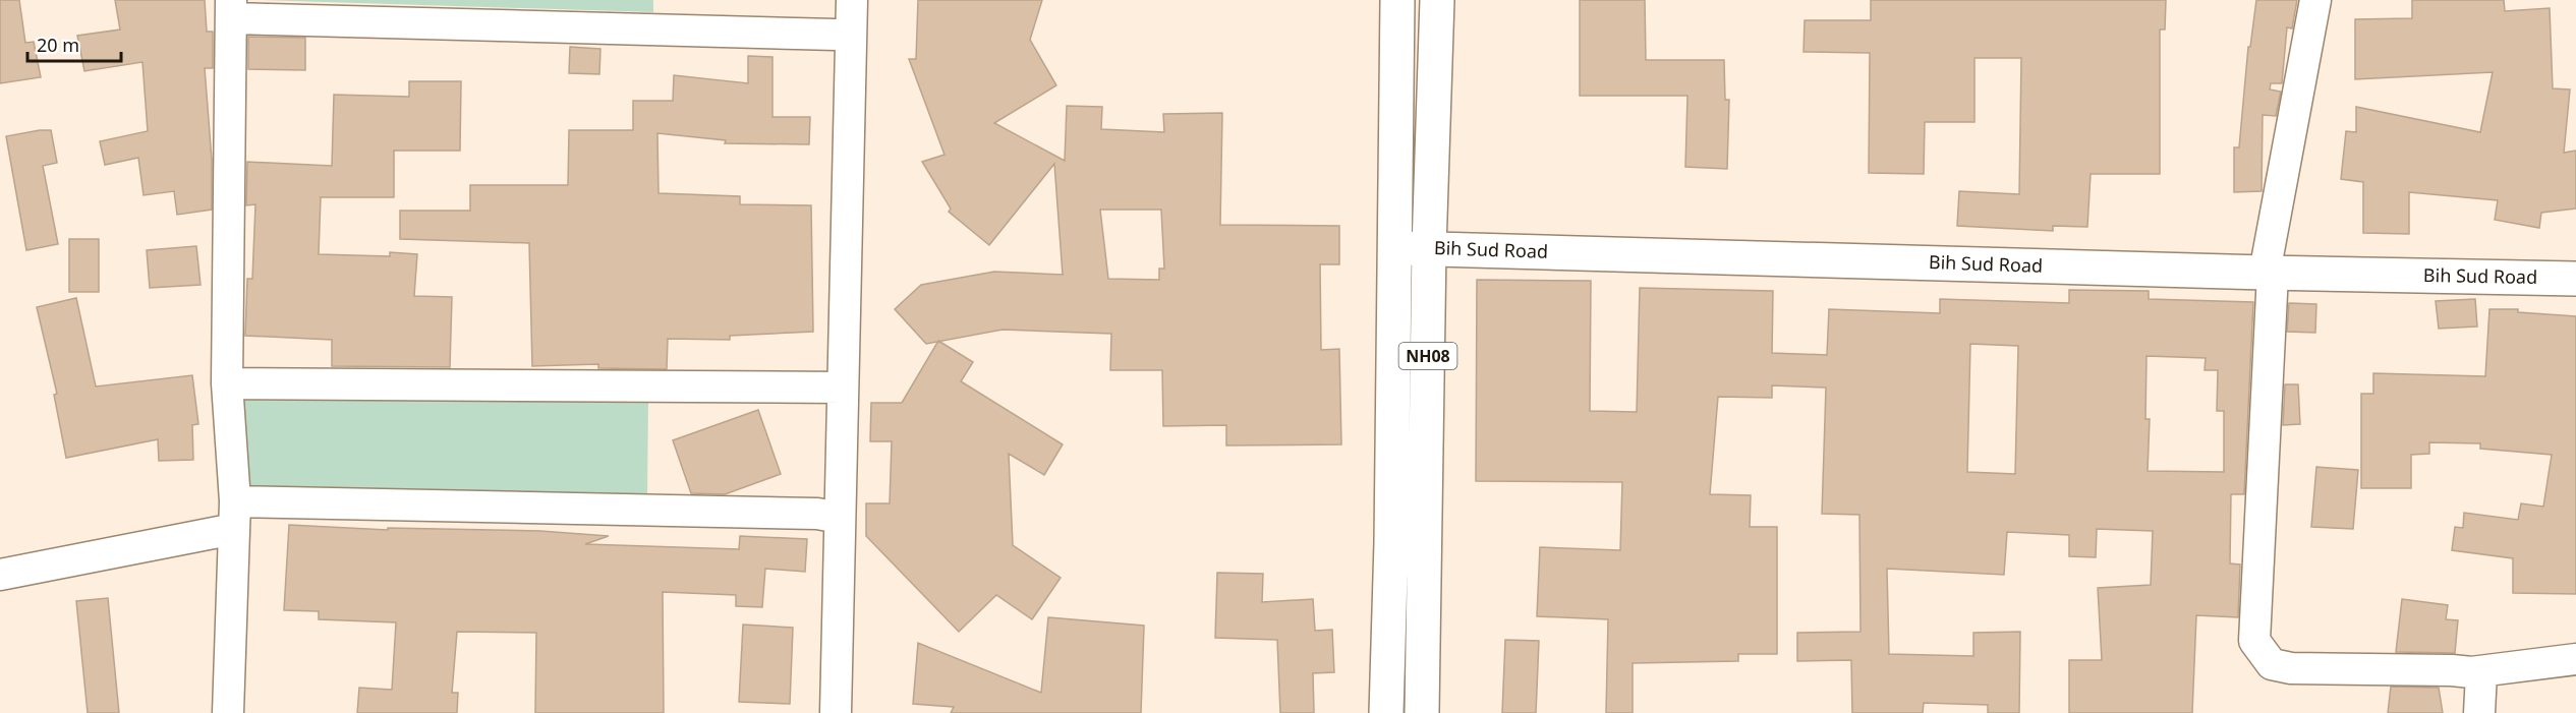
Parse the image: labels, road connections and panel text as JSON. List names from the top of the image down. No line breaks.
{"streets":{"main road":["Bih Sud Road","NH08"]},"crossings":[["Bih Sud Road","NH08"]],"scale_bar":"20 m"}
